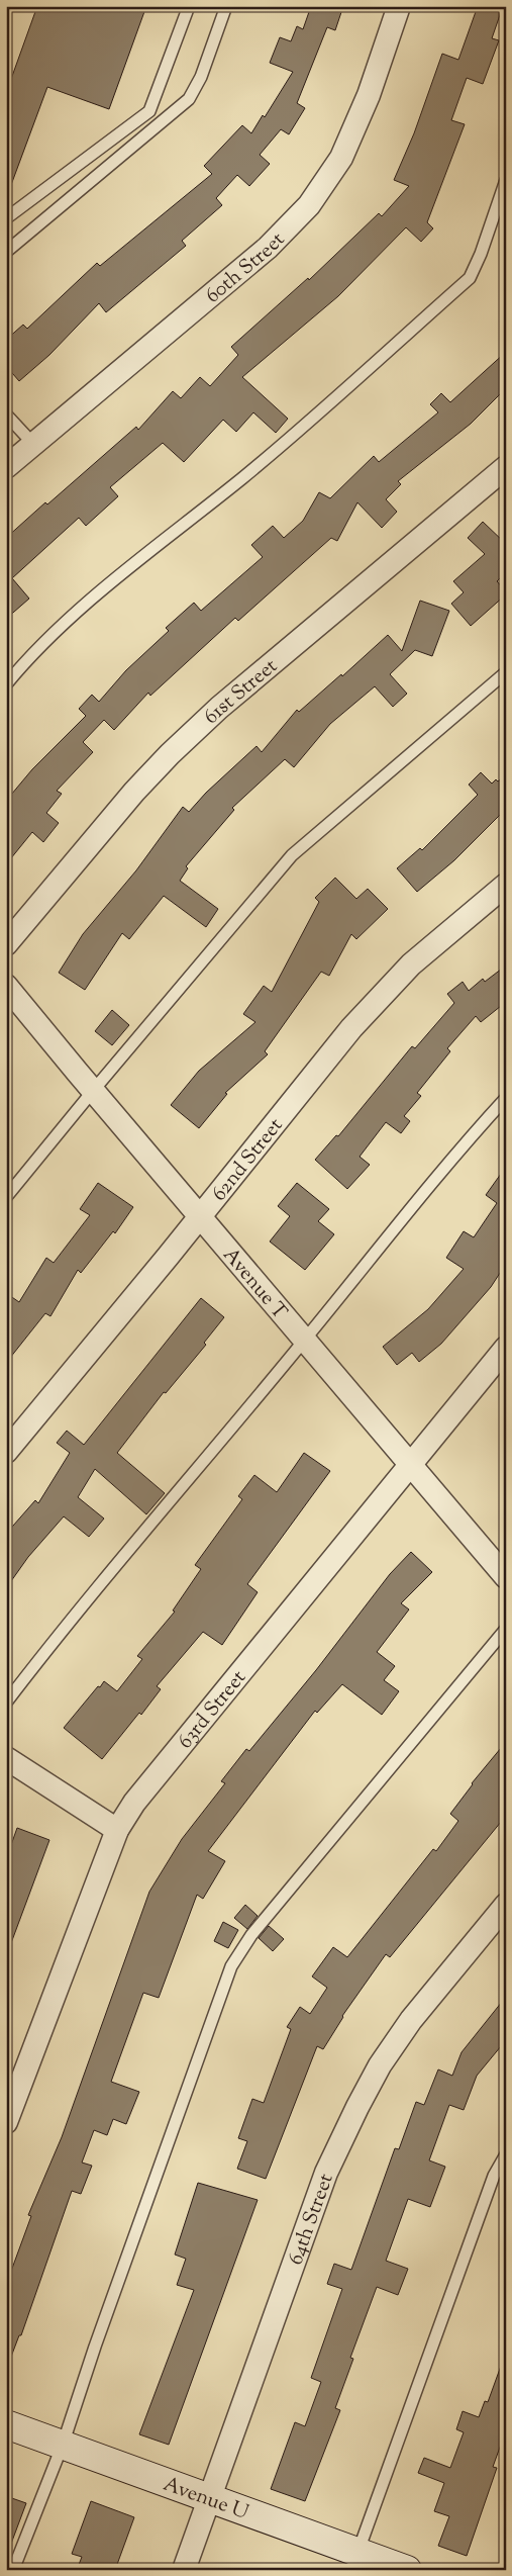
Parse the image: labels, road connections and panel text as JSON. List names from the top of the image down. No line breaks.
{"streets":{"street":["60th Street","61st Street","62nd Street","Avenue T","63rd Street","64th Street","Avenue U"]},"crossings":[["62nd Street","Avenue T"],["Avenue T","63rd Street"],["64th Street","Avenue U"]]}
